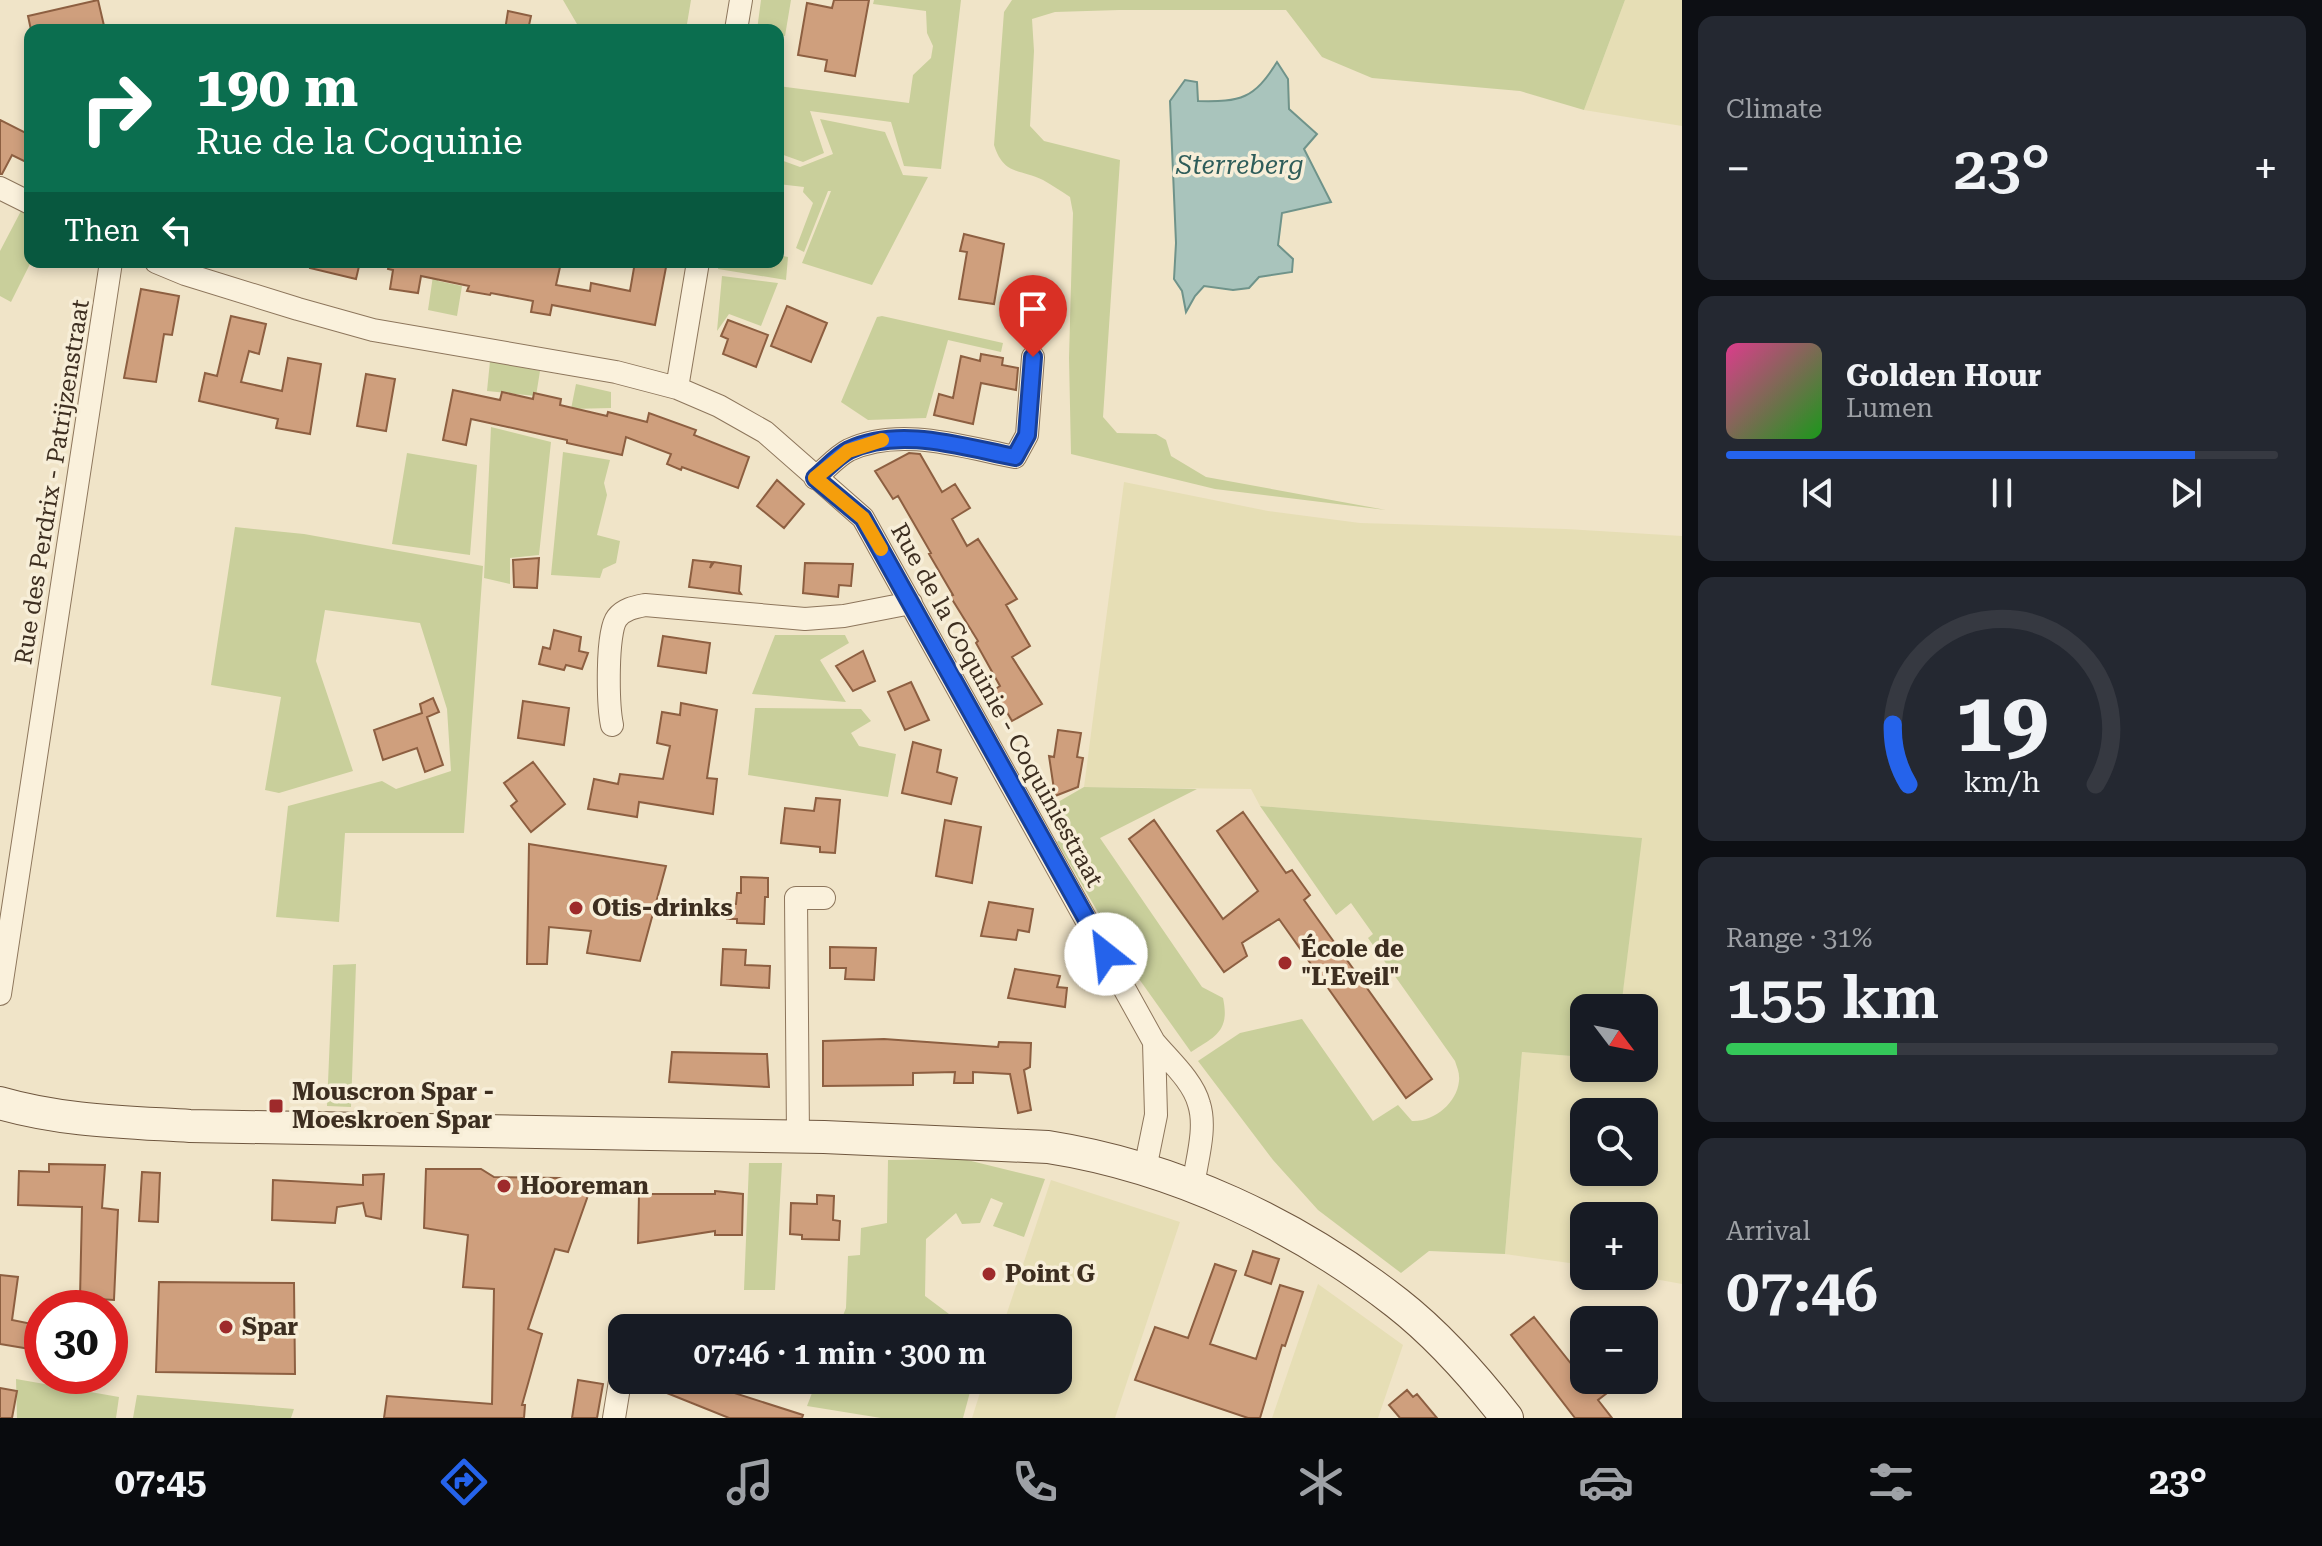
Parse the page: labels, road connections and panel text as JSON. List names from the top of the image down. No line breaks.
{"streets":{"street":["Rue des Perdrix - Patrijzenstraat","Rue de la Coquinie - Coquiniestraat"]},"water":["Sterreberg"],"places":{"other":["Otis-drinks","École de \"L'Eveil\"","Hooreman","Point G","Spar"],"transit":["Mouscron Spar - Moeskroen Spar"]},"north":"bottom right","page":{"tile":["Climate",["Range · 31%","155 km"],["Arrival","07:46"]],"turn":["190 m","Rue de la Coquinie"],"heat":["−","23°","+"],"then":"Then","song":["Golden Hour","Lumen"],"map_buttons":["+","−"],"limit":"30","trip":"07:46 · 1 min · 300 m","tabs":["07:45","23°"],"gauge":["19","km/h"]}}
